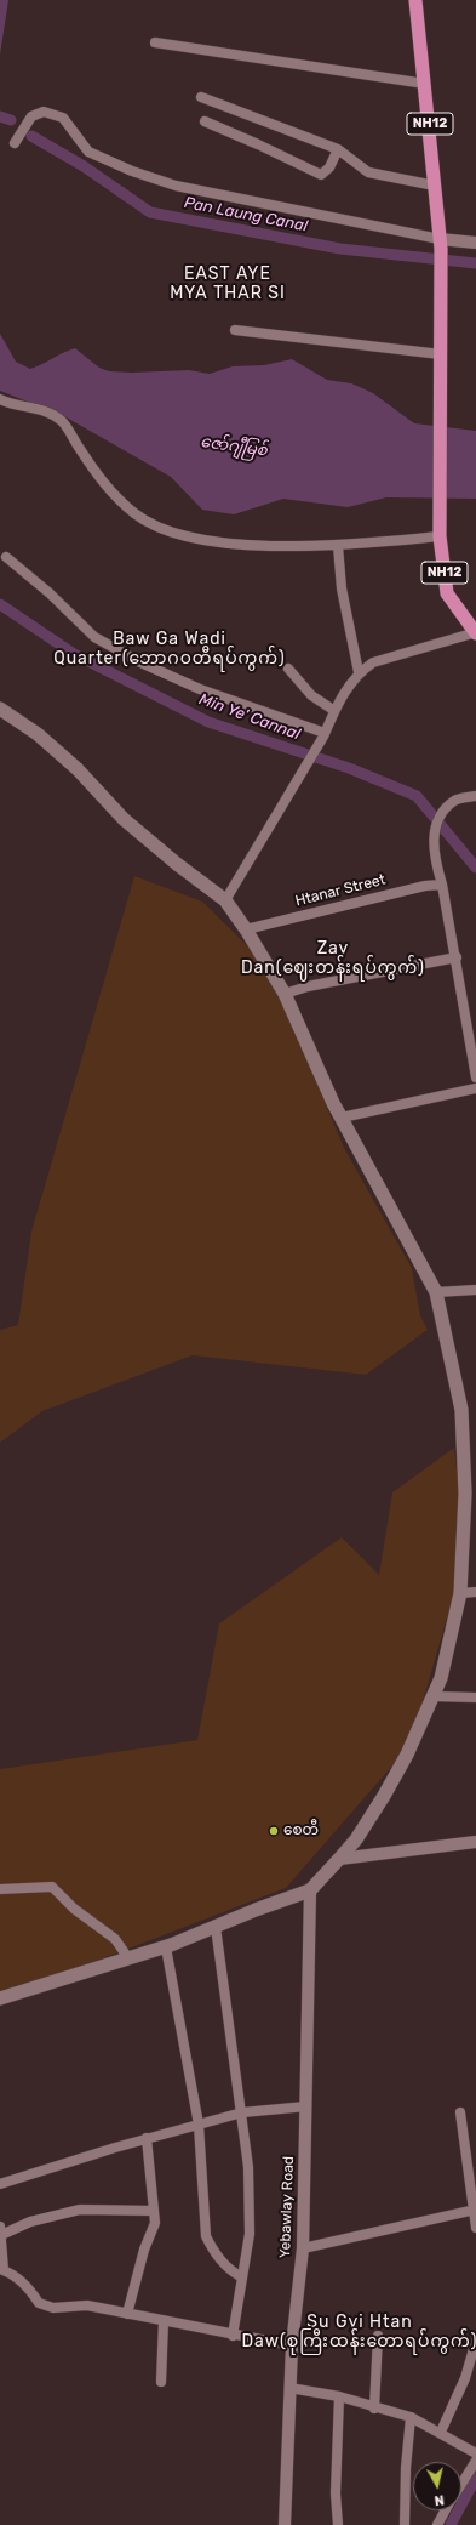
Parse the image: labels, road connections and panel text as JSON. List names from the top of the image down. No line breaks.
{"streets":{"highway":["NH12"],"street":["Htanar Street","Yebawlay Road"]},"districts":["EAST AYE MYA THAR SI","Baw Ga Wadi Quarter(ဘောဂ၀တီရပ်ကွက်)","Zay Dan(ဈေးတန်းရပ်ကွက်)","Su Gyi Htan Daw(စုကြီးထန်းတောရပ်ကွက်)"],"water":["Pan Laung Canal","ဇော်ဂျီမြစ်","Min Ye' Cannal"],"places":["စေတီ"],"north":"bottom"}
